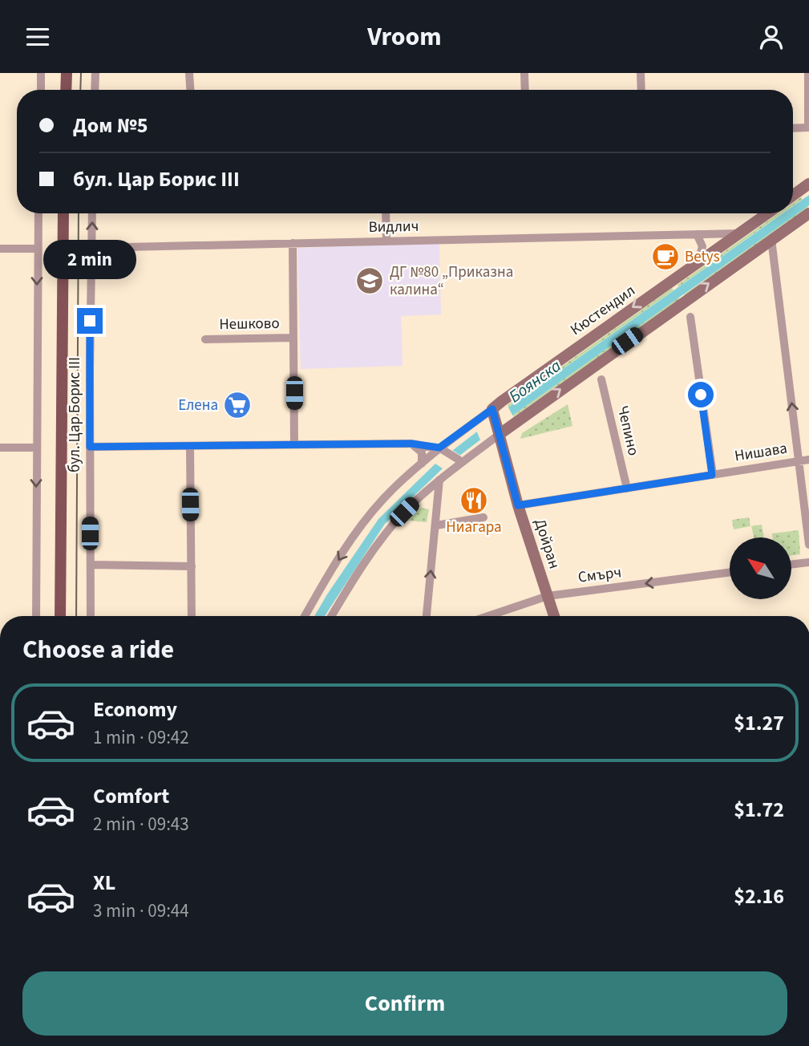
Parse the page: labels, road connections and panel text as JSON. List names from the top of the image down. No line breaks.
{"streets":{"main road":["бул. Цар Борис III"],"street":["Видлич","Кюстендил","Нешково","Чепино","Нишава","Дойран","Смърч"]},"crossings":[["Видлич","Кюстендил"],["Видлич","бул. Цар Борис III"],["Кюстендил","Дойран"],["Чепино","Нишава"],["Нишава","Дойран"],["Дойран","Смърч"]],"one_way":["Смърч"],"water":["Боянска"],"places":{"cafe":["Betys"],"school or university":["ДГ №80 „Приказна калина“"],"supermarket":["Елена"],"restaurant":["Ниагара"]},"north":"top left","page":{"header":"Vroom","banner":["Дом №5","бул. Цар Борис III"],"bubble":"2 min","heading":"Choose a ride","list":[{"name":"Economy","note":"1 min · 09:42","value":"$1.27"},{"name":"Comfort","note":"2 min · 09:43","value":"$1.72"},{"name":"XL","note":"3 min · 09:44","value":"$2.16"}],"buttons":"Confirm"}}
